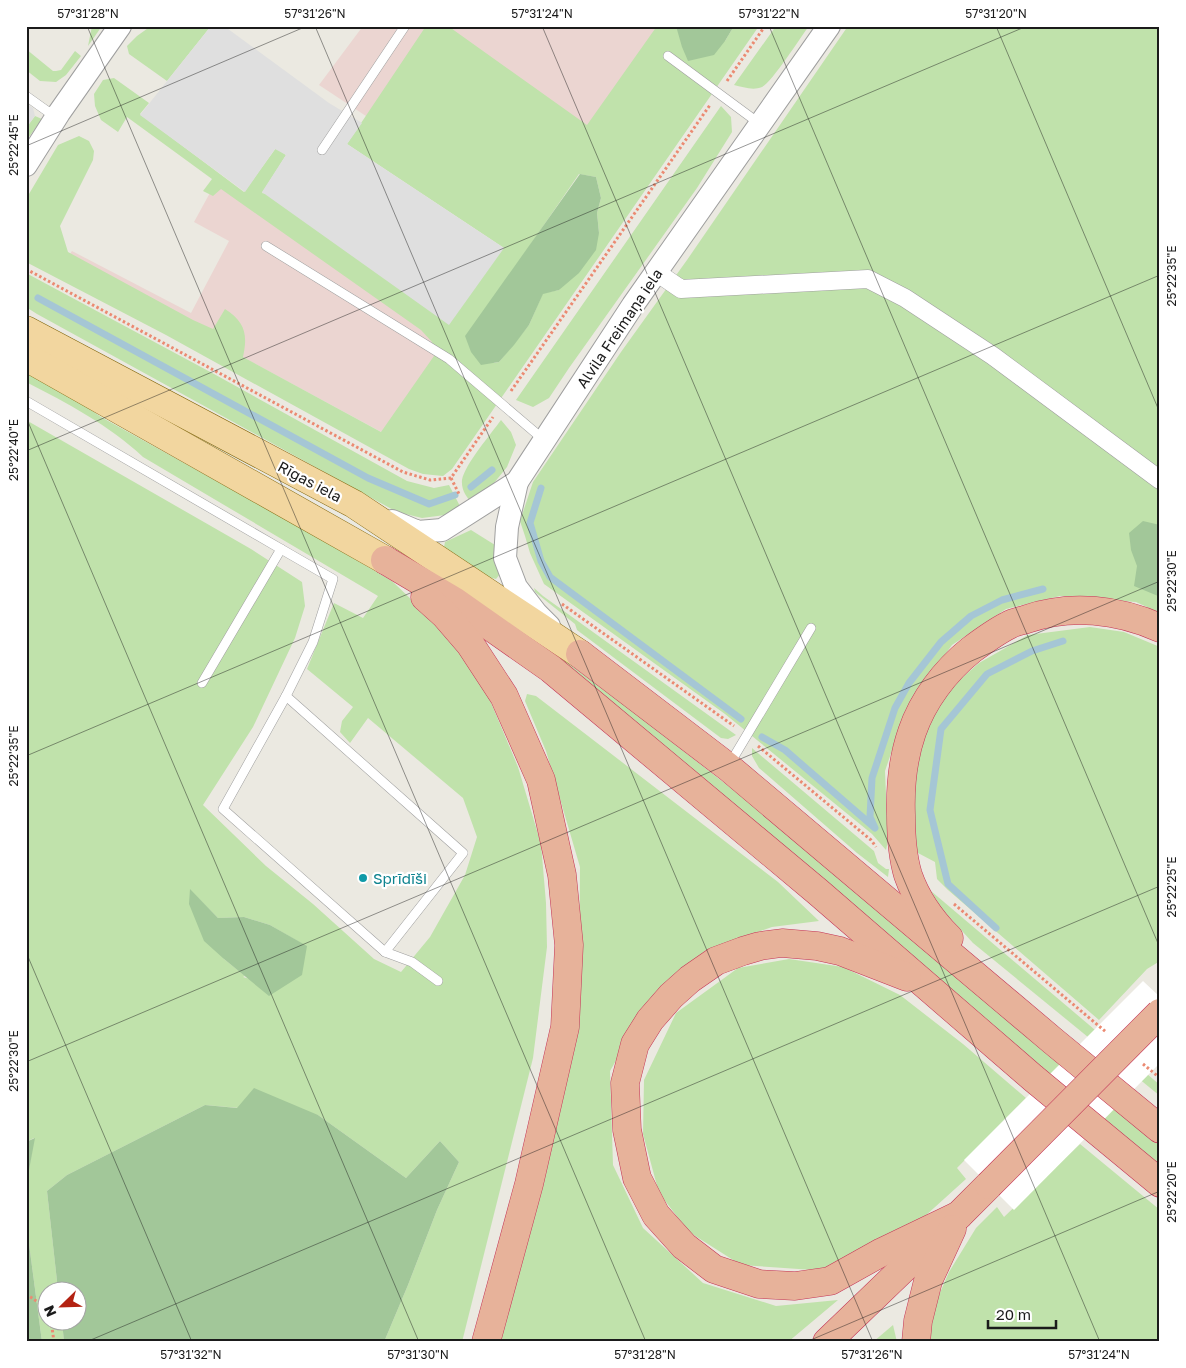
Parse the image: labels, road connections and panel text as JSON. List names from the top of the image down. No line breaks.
{"streets":{"main road":["Rīgas iela"],"street":["Alvila Freimaņa iela"]},"crossings":[["Alvila Freimaņa iela","Rīgas iela"]],"places":["Sprīdīši"],"scale_bar":"20 m","north":"bottom left","coordinates":["57°31'28\"N","57°31'26\"N","57°31'24\"N","57°31'22\"N","57°31'20\"N","25°22'45\"E","25°22'35\"E","25°22'40\"E","25°22'30\"E","25°22'25\"E","25°22'20\"E","57°31'32\"N","57°31'30\"N"]}
